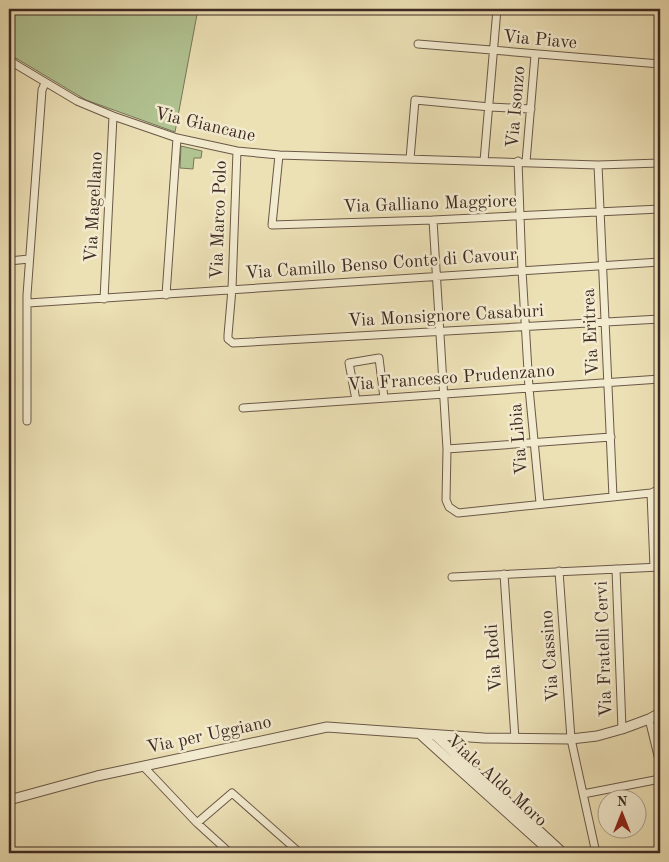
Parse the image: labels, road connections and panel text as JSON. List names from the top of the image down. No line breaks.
{"streets":{"street":["Via Piave","Via Isonzo","Via Giancane","Via Galliano Maggiore","Via Magellano","Via Marco Polo","Via Camillo Benso Conte di Cavour","Via Monsignore Casaburi","Via Eritrea","Via Francesco Prudenzano","Via Libia","Via Fratelli Cervi","Via Cassino","Via Rodi","Via per Uggiano","Viale Aldo Moro"]},"crossings":[["Via Piave","Via Isonzo"],["Via Isonzo","Via Giancane"],["Via Giancane","Via Galliano Maggiore"],["Via Giancane","Via Magellano"],["Via Giancane","Via Marco Polo"],["Via Giancane","Via Eritrea"],["Via Giancane","Via Libia"],["Via Galliano Maggiore","Via Eritrea"],["Via Galliano Maggiore","Via Libia"],["Via Magellano","Via Camillo Benso Conte di Cavour"],["Via Marco Polo","Via Camillo Benso Conte di Cavour"],["Via Marco Polo","Via Monsignore Casaburi"],["Via Camillo Benso Conte di Cavour","Via Eritrea"],["Via Camillo Benso Conte di Cavour","Via Libia"],["Via Monsignore Casaburi","Via Eritrea"],["Via Monsignore Casaburi","Via Libia"],["Via Eritrea","Via Francesco Prudenzano"],["Via Francesco Prudenzano","Via Libia"],["Via per Uggiano","Viale Aldo Moro"]],"north":"top"}
